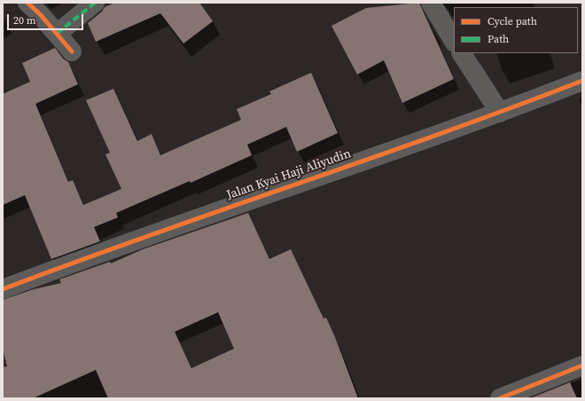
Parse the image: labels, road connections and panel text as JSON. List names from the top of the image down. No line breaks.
{"streets":{"street":["Jalan Kyai Haji Aliyudin"]},"legend":["Cycle path","Path"],"scale_bar":"20 m"}
